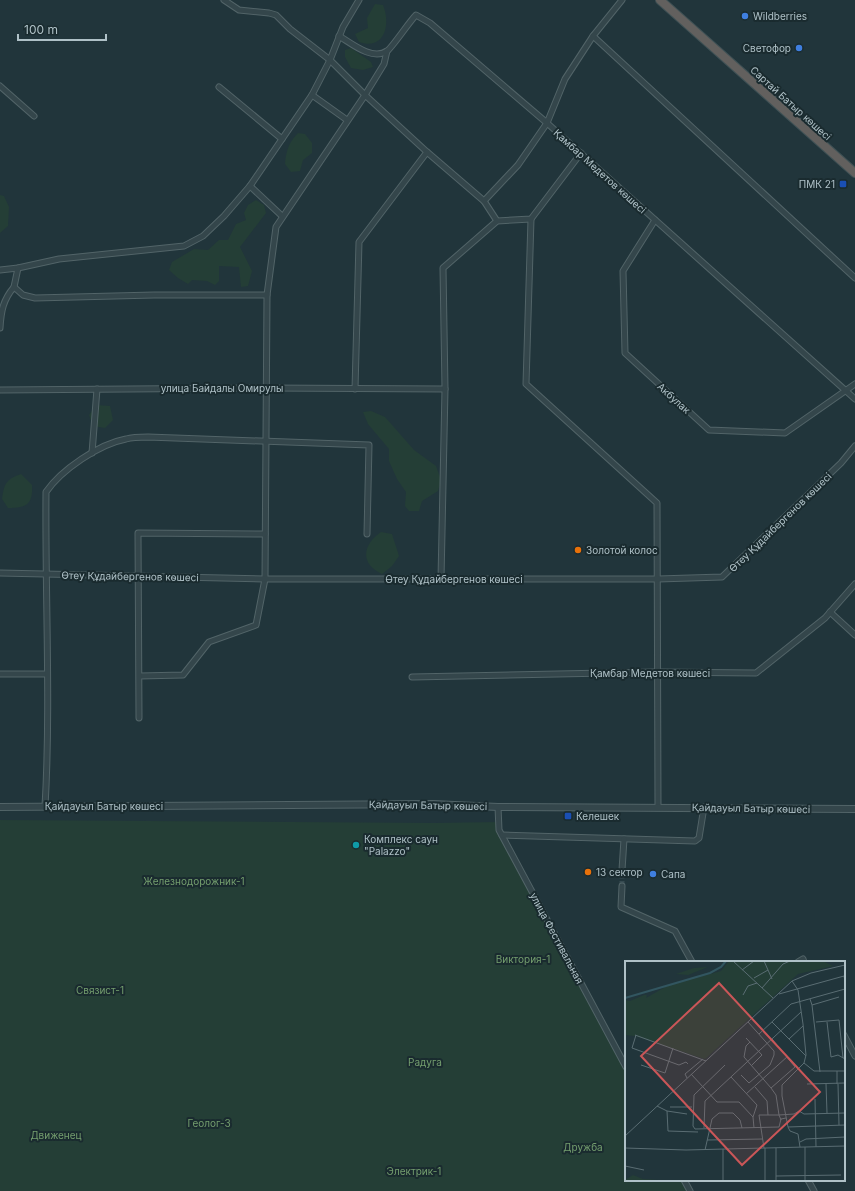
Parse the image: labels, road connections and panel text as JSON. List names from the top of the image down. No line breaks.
{"streets":{"highway":["Сартай Батыр көшесі"],"street":["Қамбар Медетов көшесі","улица Байдалы Омирулы","Акбулак","Өтеу Құдайбергенов көшесі","Қайдауыл Батыр көшесі","улица Фестивальная"]},"crossings":[["Қамбар Медетов көшесі","Акбулак"],["Қайдауыл Батыр көшесі","улица Фестивальная"]],"parks":["Железнодорожник-1","Виктория-1","Связист-1","Радуга","Геолог-3","Движенец","Дружба","Электрик-1"],"places":{"other":["Wildberries","Светофор","Золотой колос","Комплекс саун \"Palazzo\"","13 сектор","Сапа"],"transit":["ПМК 21","Келешек"]},"scale_bar":"100 m"}
